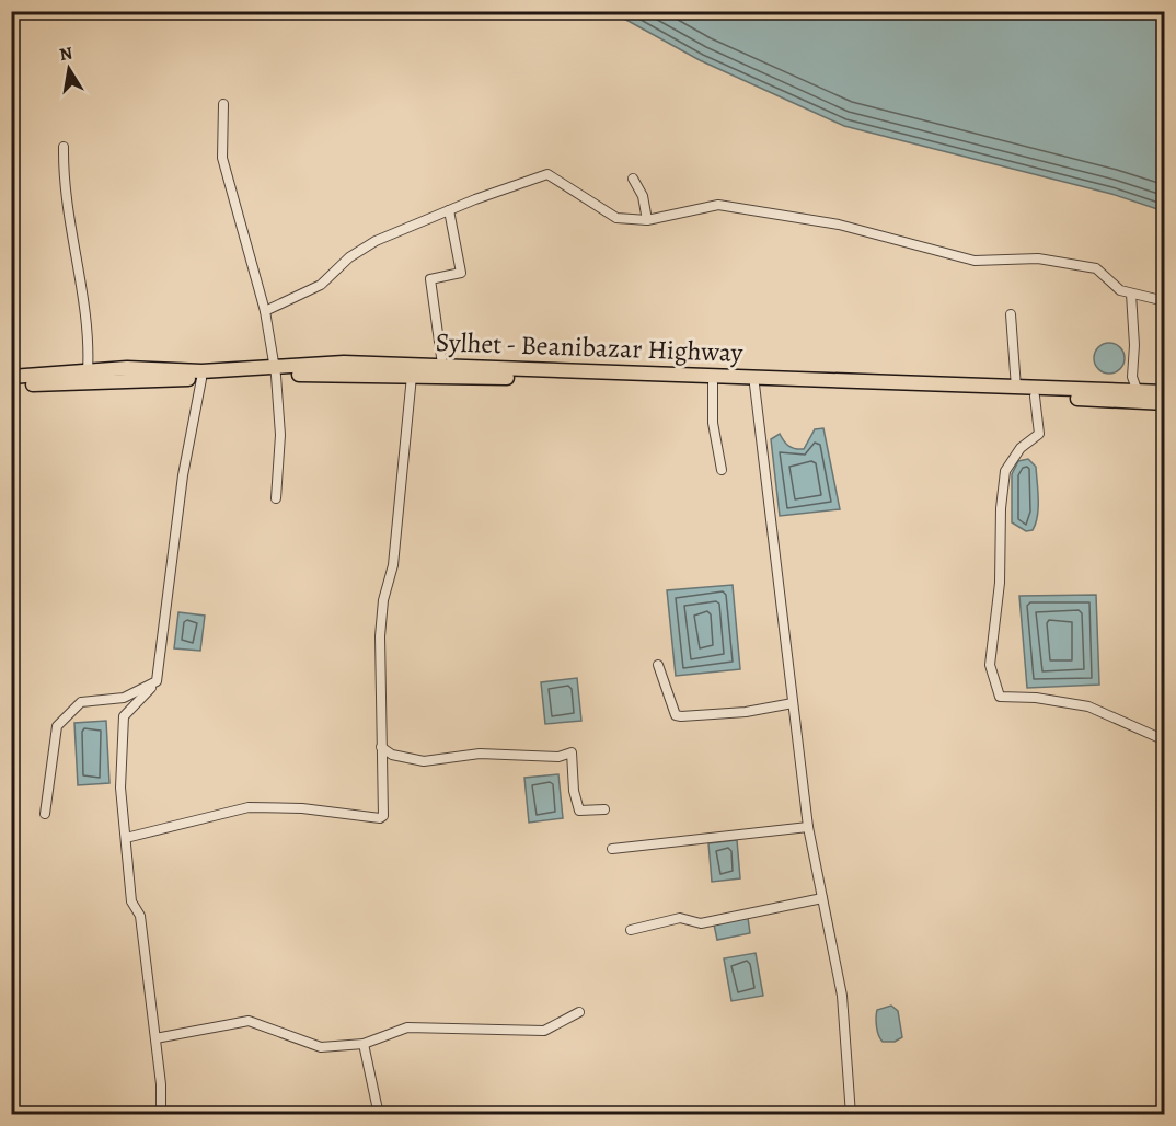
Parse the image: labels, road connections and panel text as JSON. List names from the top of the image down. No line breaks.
{"streets":{"main road":["Sylhet - Beanibazar Highway"]},"north":"top"}
